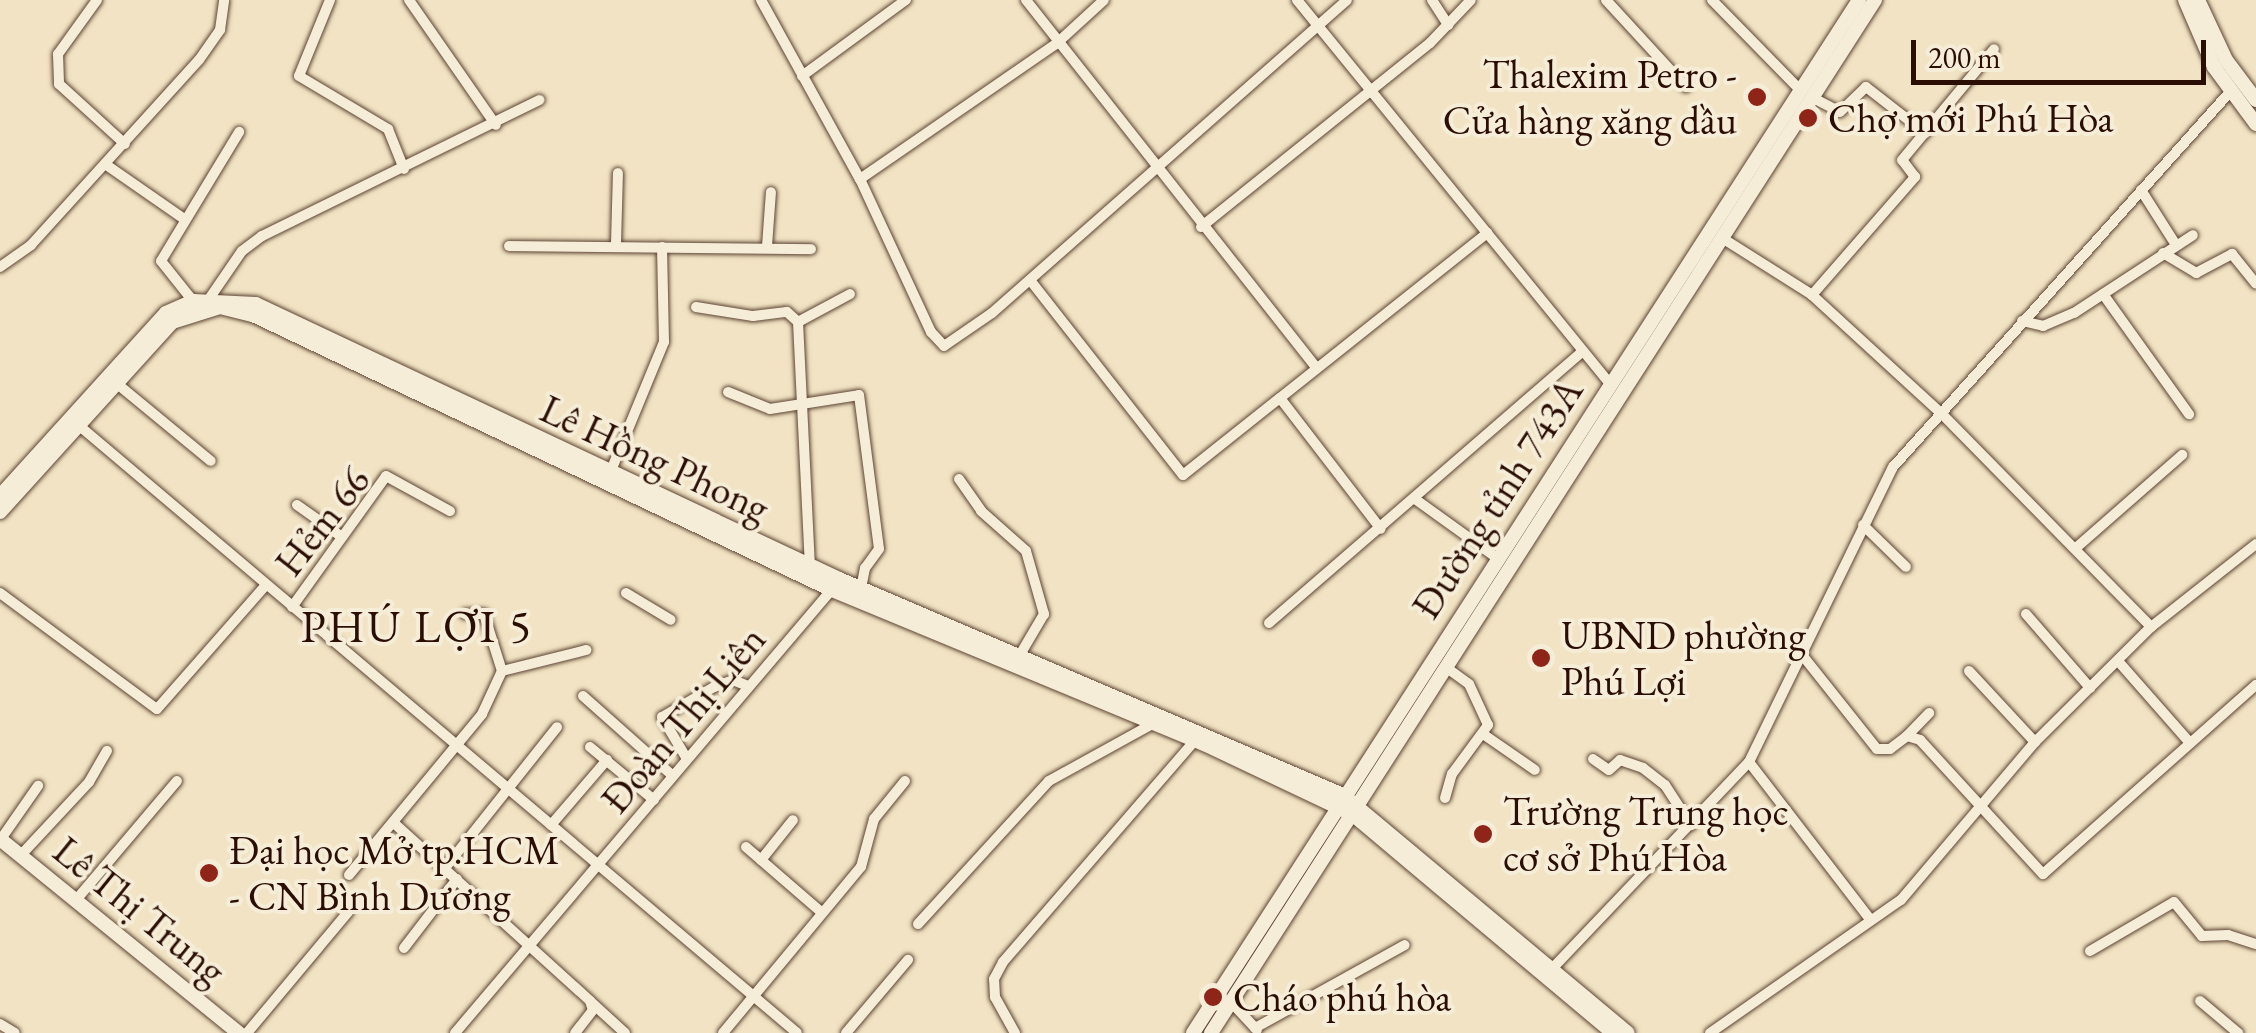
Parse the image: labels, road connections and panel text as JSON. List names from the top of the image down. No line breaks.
{"streets":{"street":["Lê Hồng Phong","Đường tỉnh 743A","Hẻm 66","Đoàn Thị Liên","Lê Thị Trung"]},"crossings":[["Lê Hồng Phong","Đường tỉnh 743A"],["Lê Hồng Phong","Đoàn Thị Liên"]],"districts":["PHÚ LỢI 5"],"places":["Thalexim Petro - Cửa hàng xăng dầu","Chợ mới Phú Hòa","UBND phường Phú Lợi","Trường Trung học cơ sở Phú Hòa","Đại học Mở tp.HCM - CN Bình Dương","Cháo phú hòa"],"scale_bar":"200 m"}
